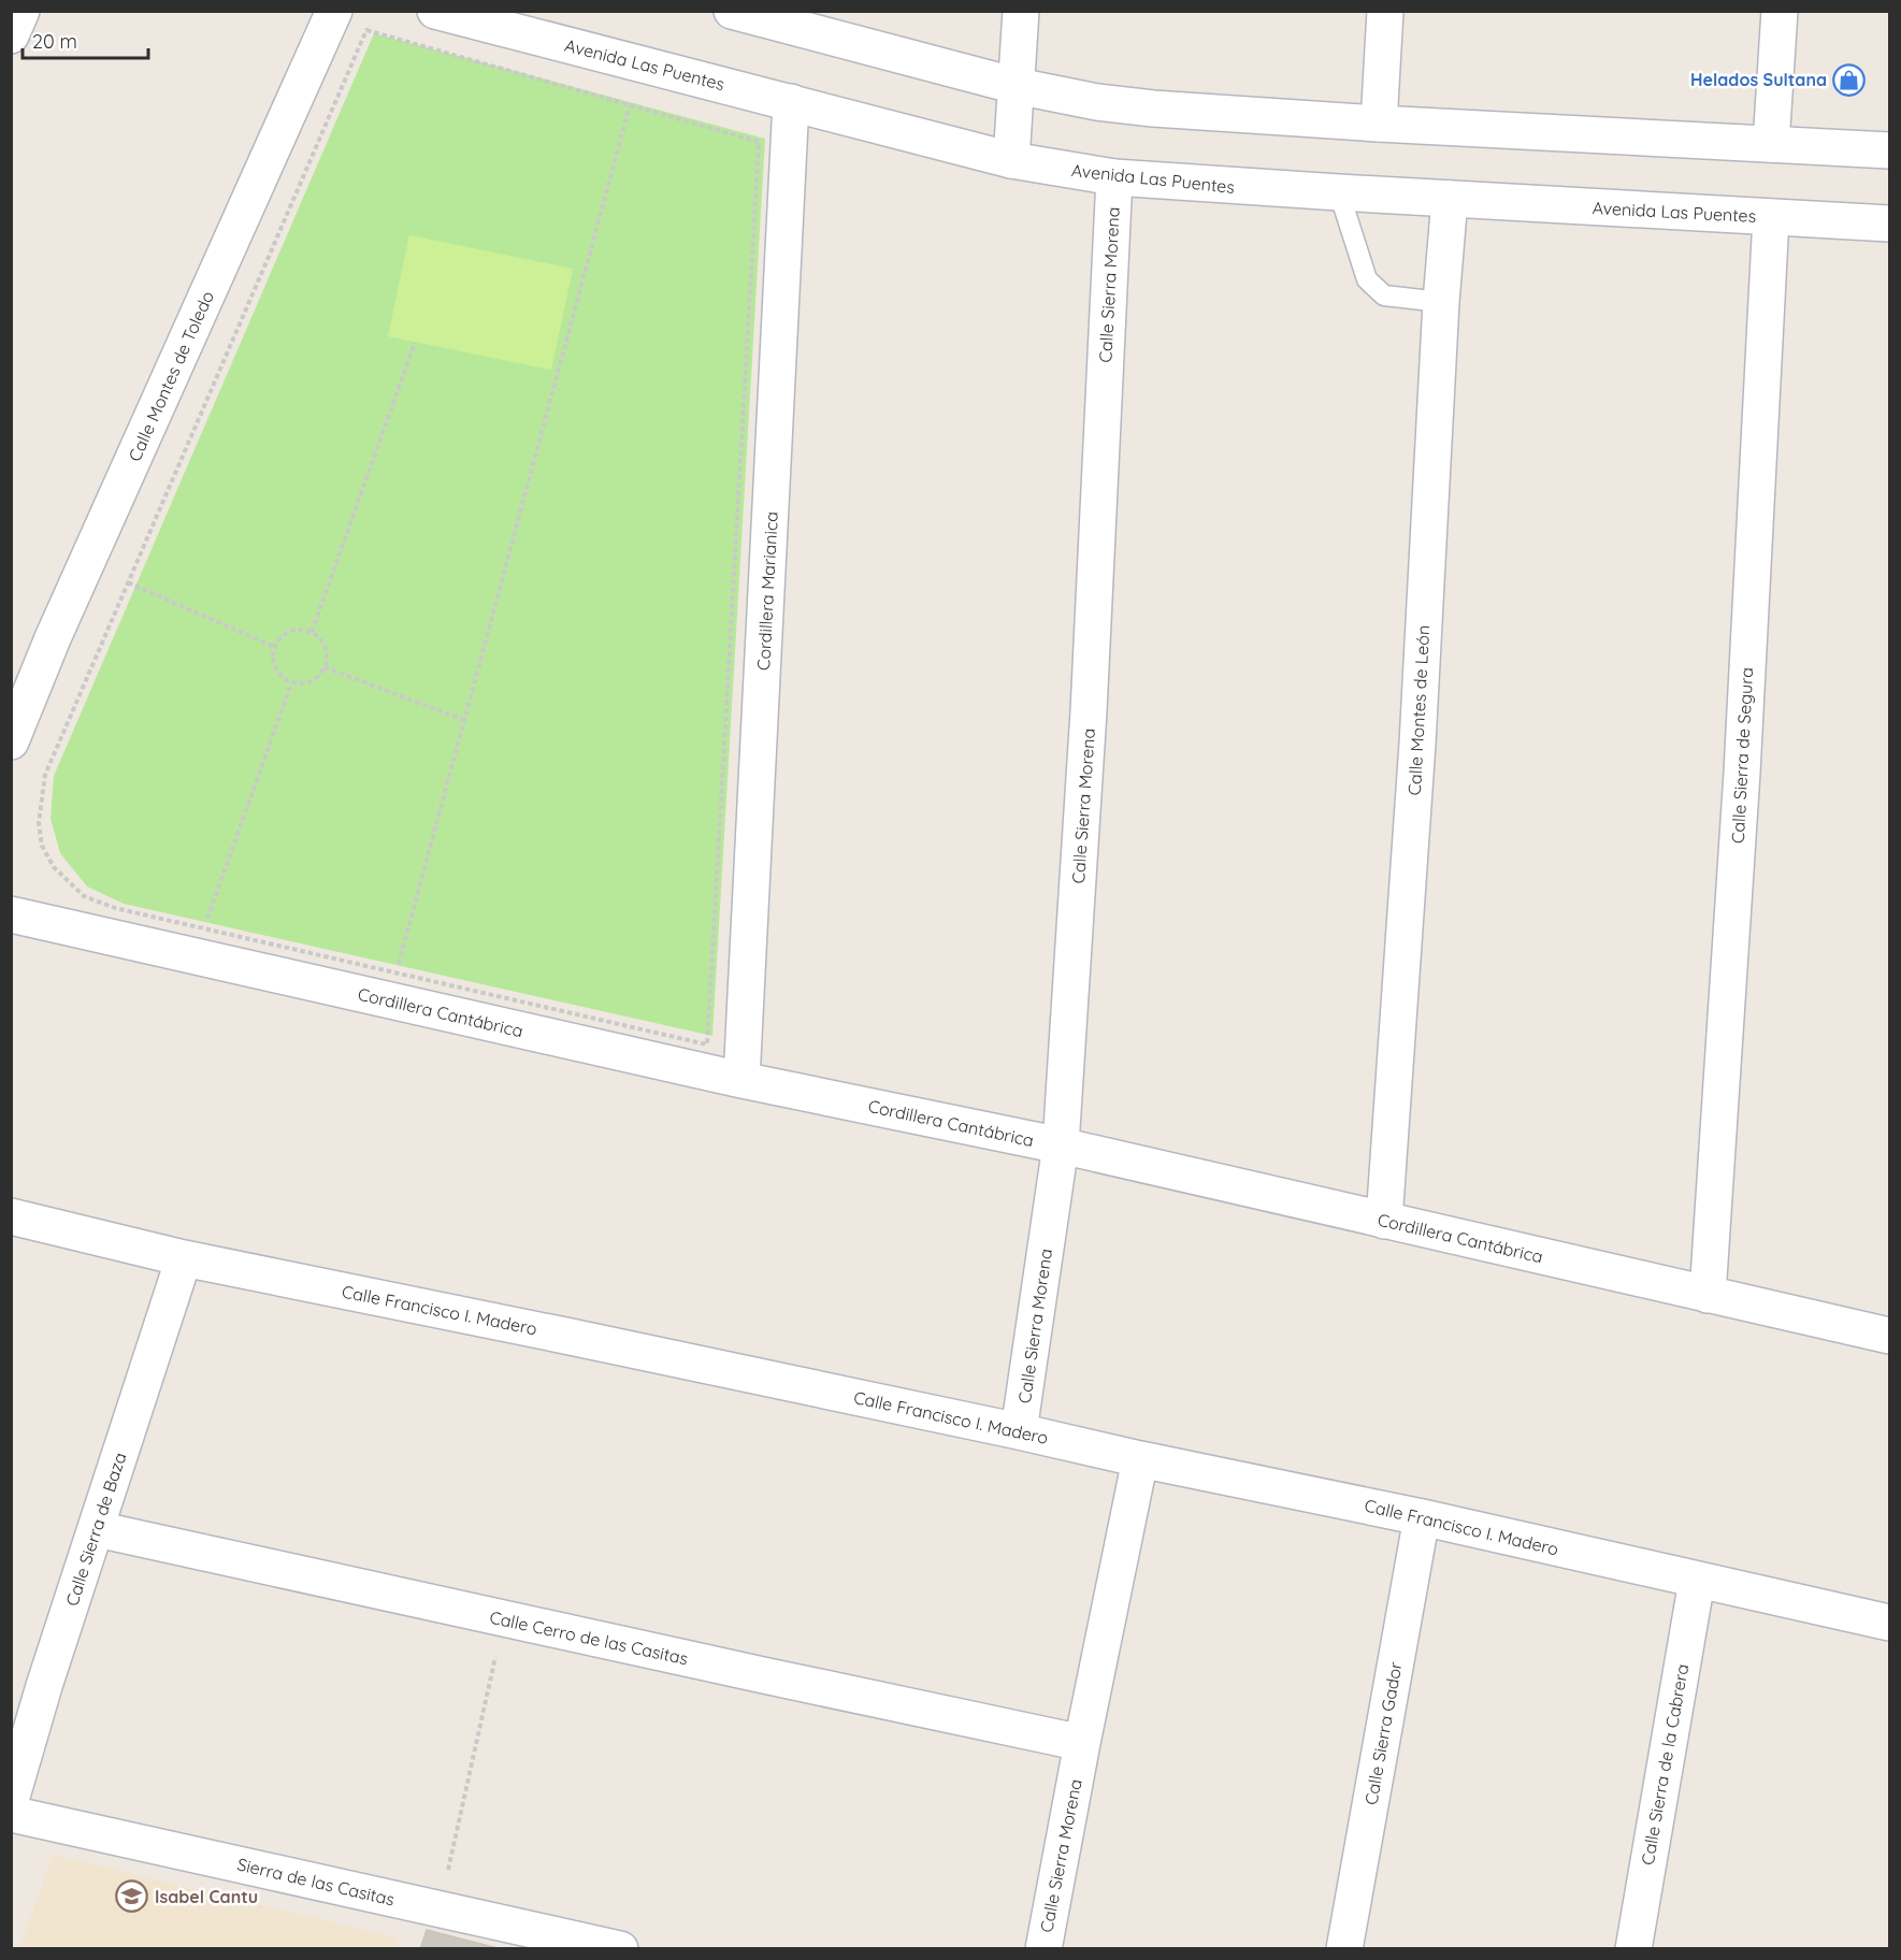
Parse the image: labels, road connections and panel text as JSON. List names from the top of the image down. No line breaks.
{"streets":{"street":["Avenida Las Puentes","Calle Sierra Morena","Calle Montes de Toledo","Cordillera Marianica","Calle Montes de León","Calle Sierra de Segura","Cordillera Cantábrica","Calle Francisco I. Madero","Calle Sierra de Baza","Calle Cerro de las Casitas","Calle Sierra Gador","Calle Sierra de la Cabrera","Sierra de las Casitas"]},"crossings":[["Avenida Las Puentes","Calle Sierra Morena"],["Avenida Las Puentes","Cordillera Marianica"],["Avenida Las Puentes","Calle Montes de León"],["Avenida Las Puentes","Calle Sierra de Segura"],["Calle Sierra Morena","Cordillera Cantábrica"],["Calle Sierra Morena","Calle Francisco I. Madero"],["Calle Sierra Morena","Calle Cerro de las Casitas"],["Cordillera Marianica","Cordillera Cantábrica"],["Calle Montes de León","Cordillera Cantábrica"],["Calle Sierra de Segura","Cordillera Cantábrica"],["Calle Francisco I. Madero","Calle Sierra de Baza"],["Calle Francisco I. Madero","Calle Sierra Gador"],["Calle Francisco I. Madero","Calle Sierra de la Cabrera"],["Calle Sierra de Baza","Calle Cerro de las Casitas"]],"places":{"shop":["Helados Sultana"],"school or university":["Isabel Cantu"]},"scale_bar":"20 m"}
